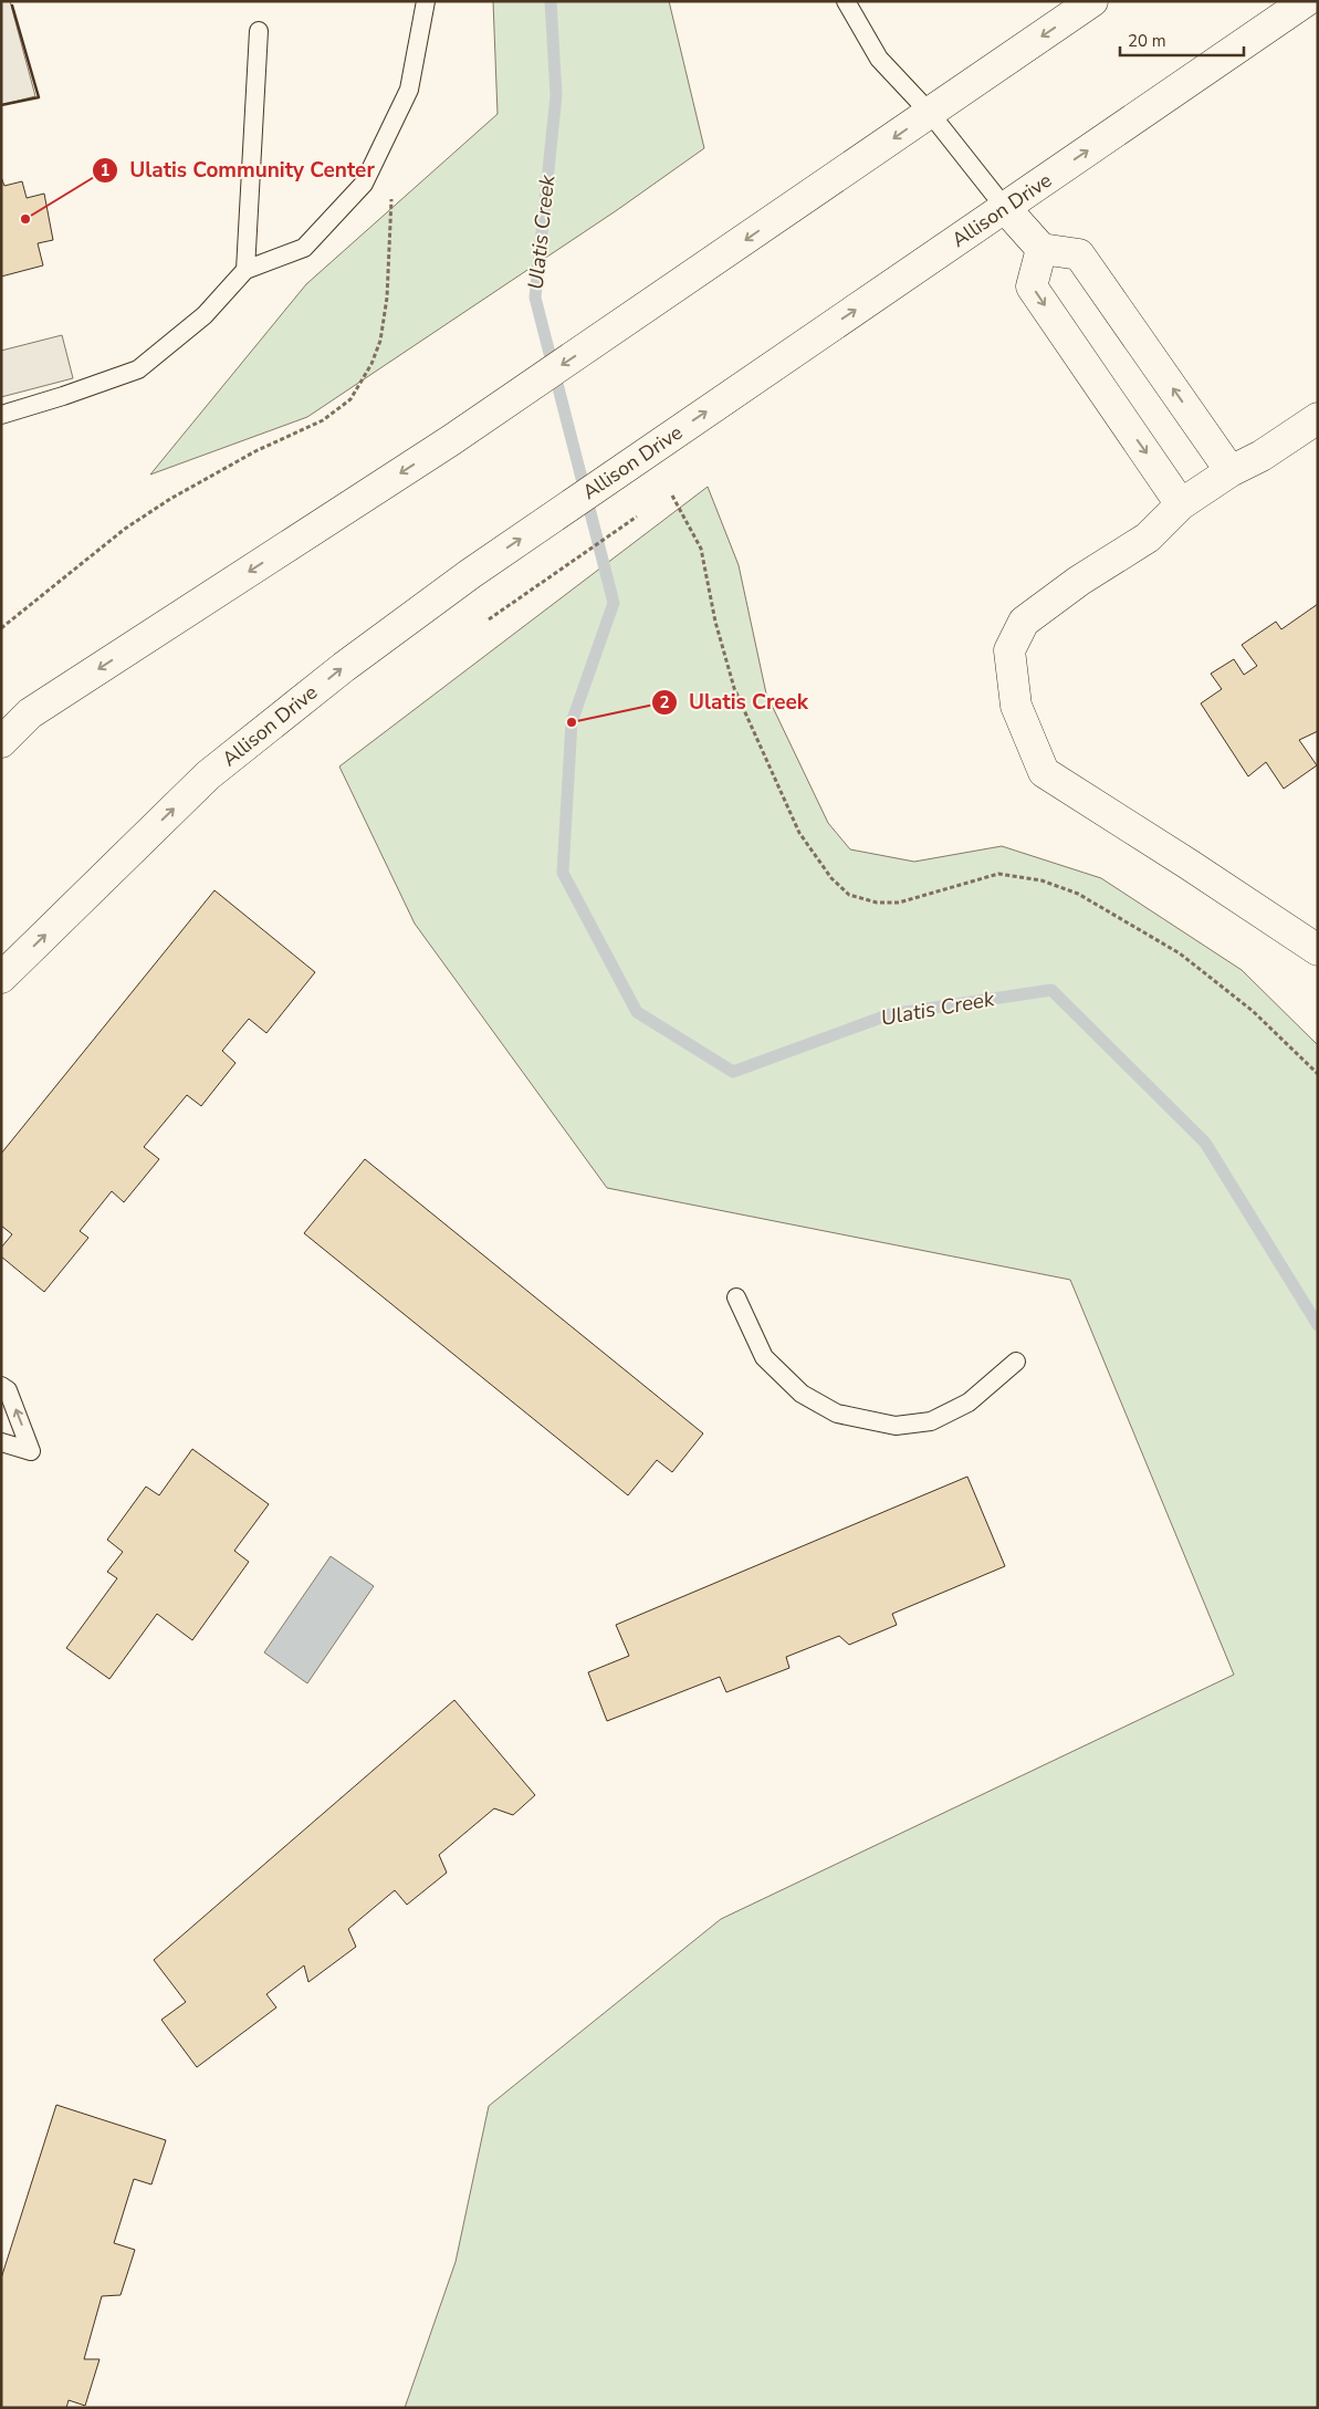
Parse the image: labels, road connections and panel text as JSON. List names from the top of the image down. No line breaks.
{"streets":{"main road":["Allison Drive"]},"water":["Ulatis Creek"],"places":["Ulatis Community Center","Ulatis Creek"],"scale_bar":"20 m"}
